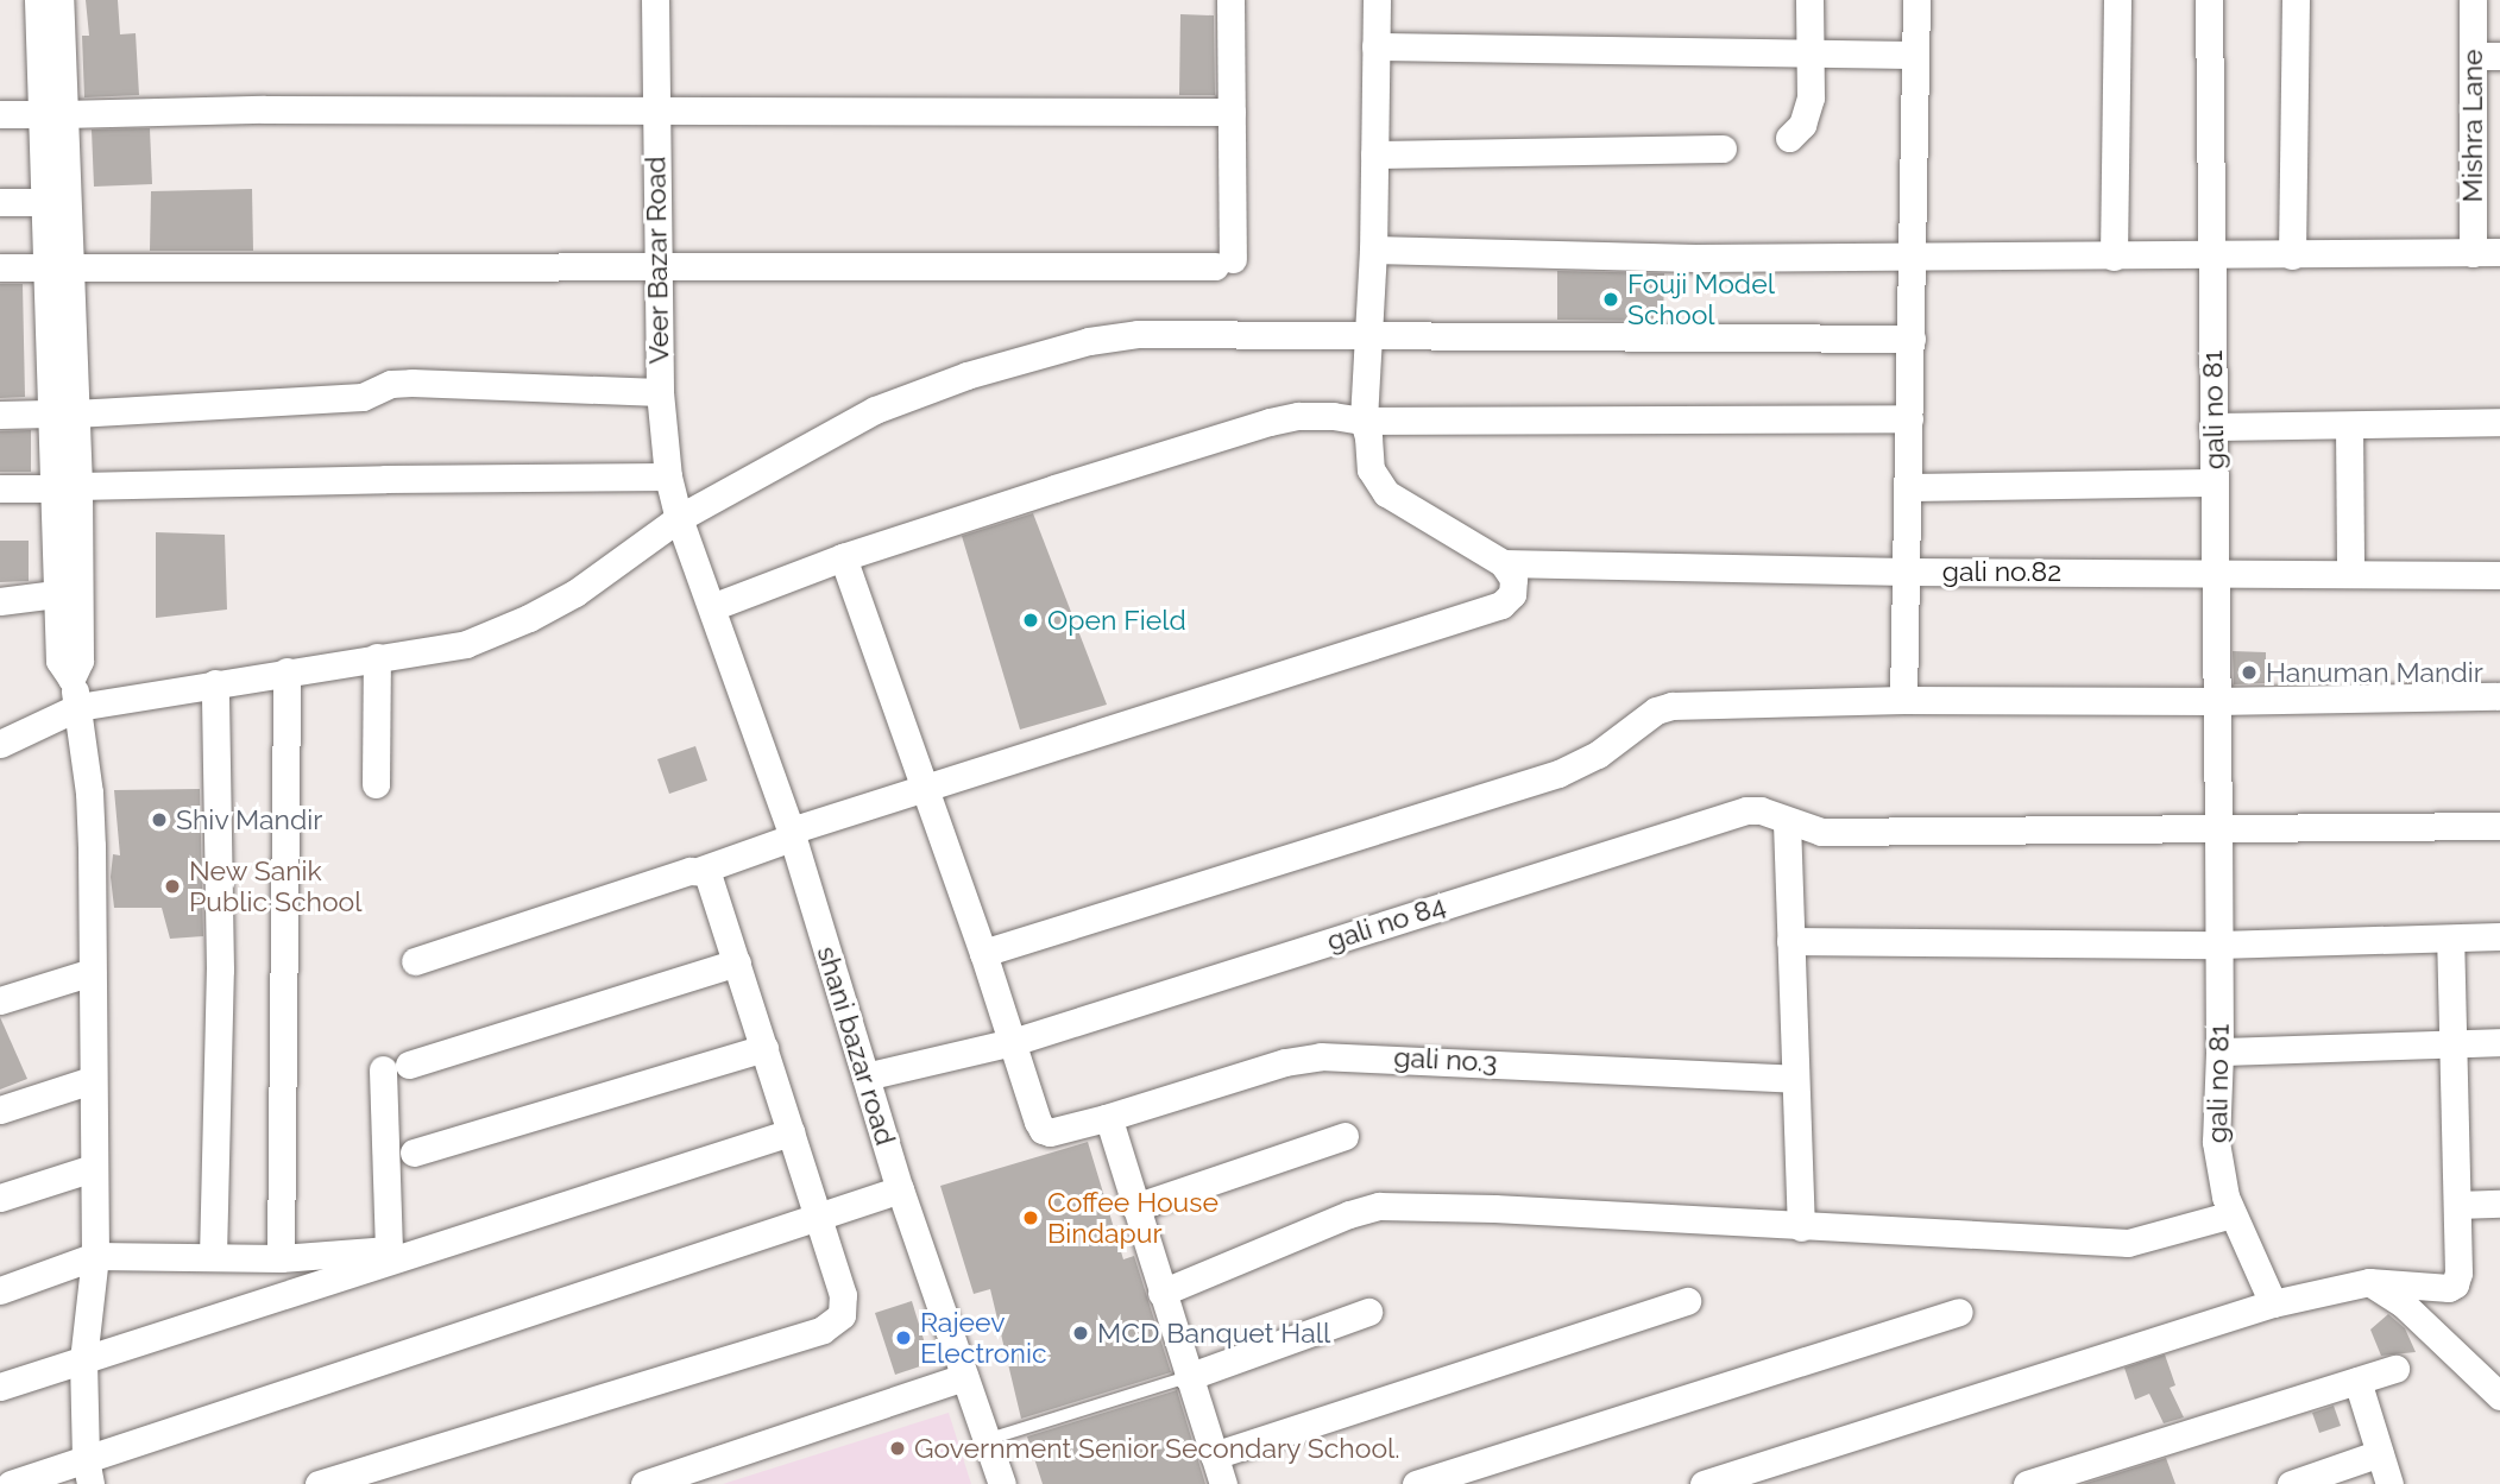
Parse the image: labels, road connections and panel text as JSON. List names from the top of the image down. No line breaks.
{"streets":{"street":["Mishra Lane","Veer Bazar Road","gali no 81","gali no.82","gali no 84","shani bazar road","gali no.3"]},"crossings":[["Veer Bazar Road","shani bazar road"],["gali no 81","gali no.82"],["gali no 84","shani bazar road"],["gali no 84","gali no.3"]],"places":["Fouji Model School","Open Field","Hanuman Mandir","Shiv Mandir","New Sanik Public School","Coffee House Bindapur","MCD Banquet Hall","Rajeev Electronic","Government Senior Secondary School."]}
